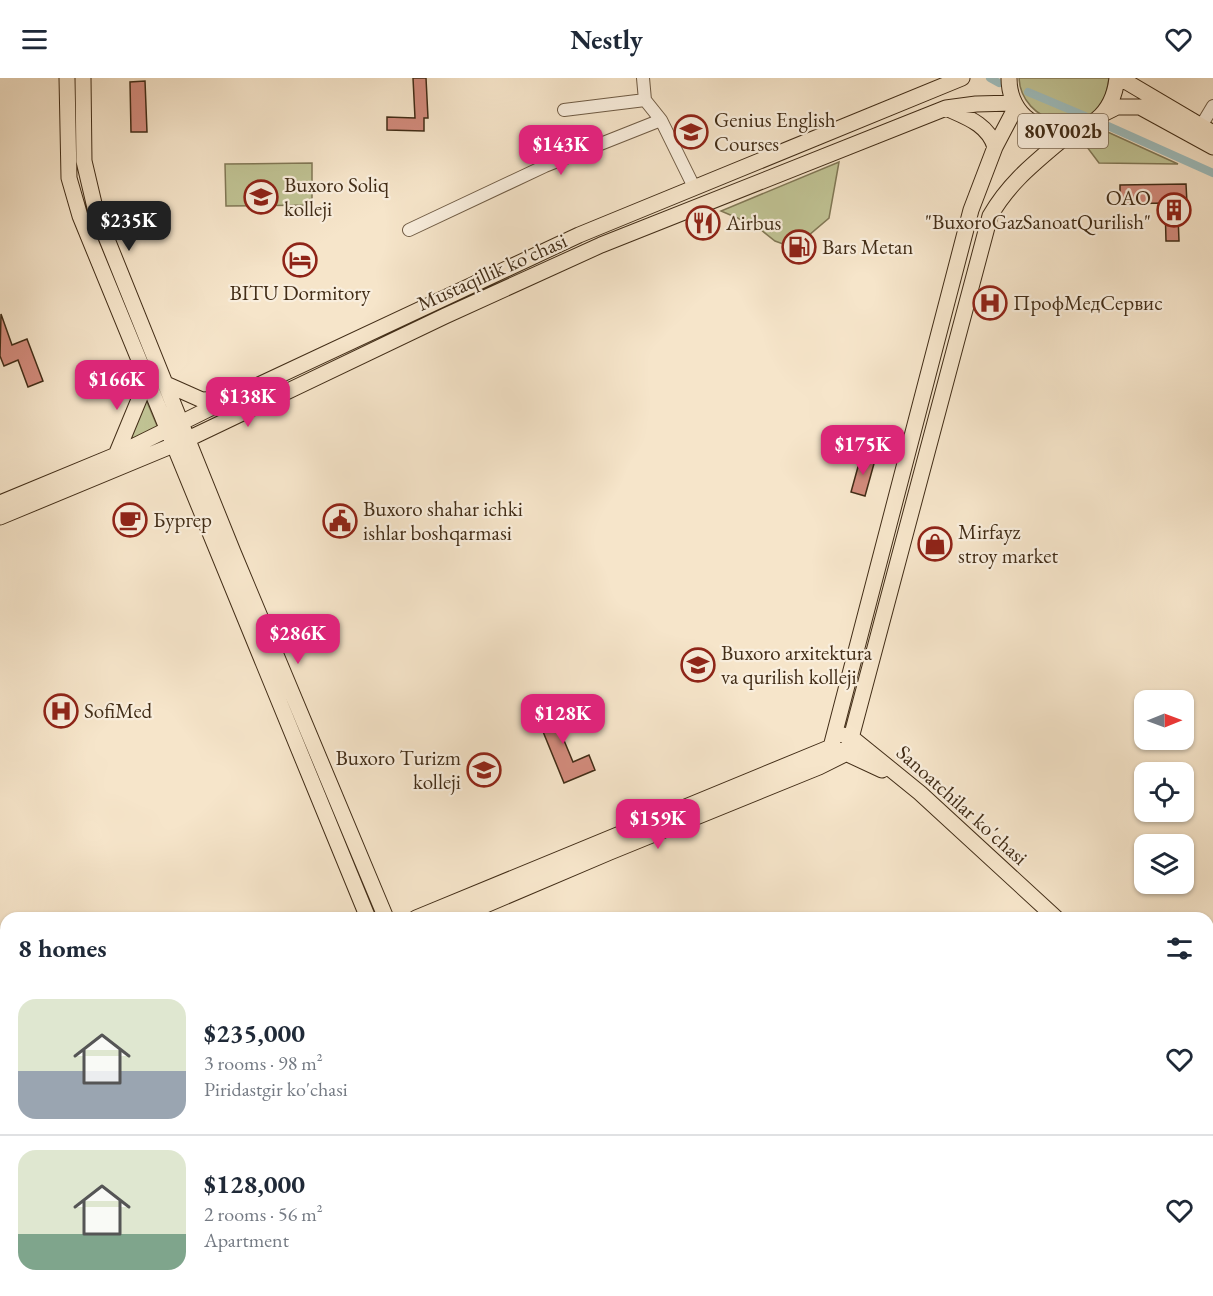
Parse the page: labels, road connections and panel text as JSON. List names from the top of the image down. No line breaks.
{"streets":{"main road":["80V002b","Mustaqillik ko'chasi","Sanoatchilar ko'chasi"]},"crossings":[["80V002b","Mustaqillik ko'chasi"]],"places":{"school or university":["Genius English Courses","Buxoro Soliq kolleji","Buxoro arxitektura va qurilish kolleji","Buxoro Turizm kolleji"],"building":["ОАО \"BuxoroGazSanoatQurilish\""],"restaurant":["Airbus"],"fuel station":["Bars Metan"],"hotel":["BITU Dormitory"],"hospital":["ПрофМедСервис","SofiMed"],"cafe":["Бургер"],"public building":["Buxoro shahar ichki ishlar boshqarmasi"],"shop":["Mirfayz stroy market"]},"north":"right","page":{"header":"Nestly","price":["$143K","$235K","$166K","$138K","$175K","$286K","$128K","$159K"],"heading":"8 homes","list":[{"name":"$235,000","note":"3 rooms · 98 m² · Piridastgir ko'chasi"},{"name":"$128,000","note":"2 rooms · 56 m² · Apartment"}]}}
